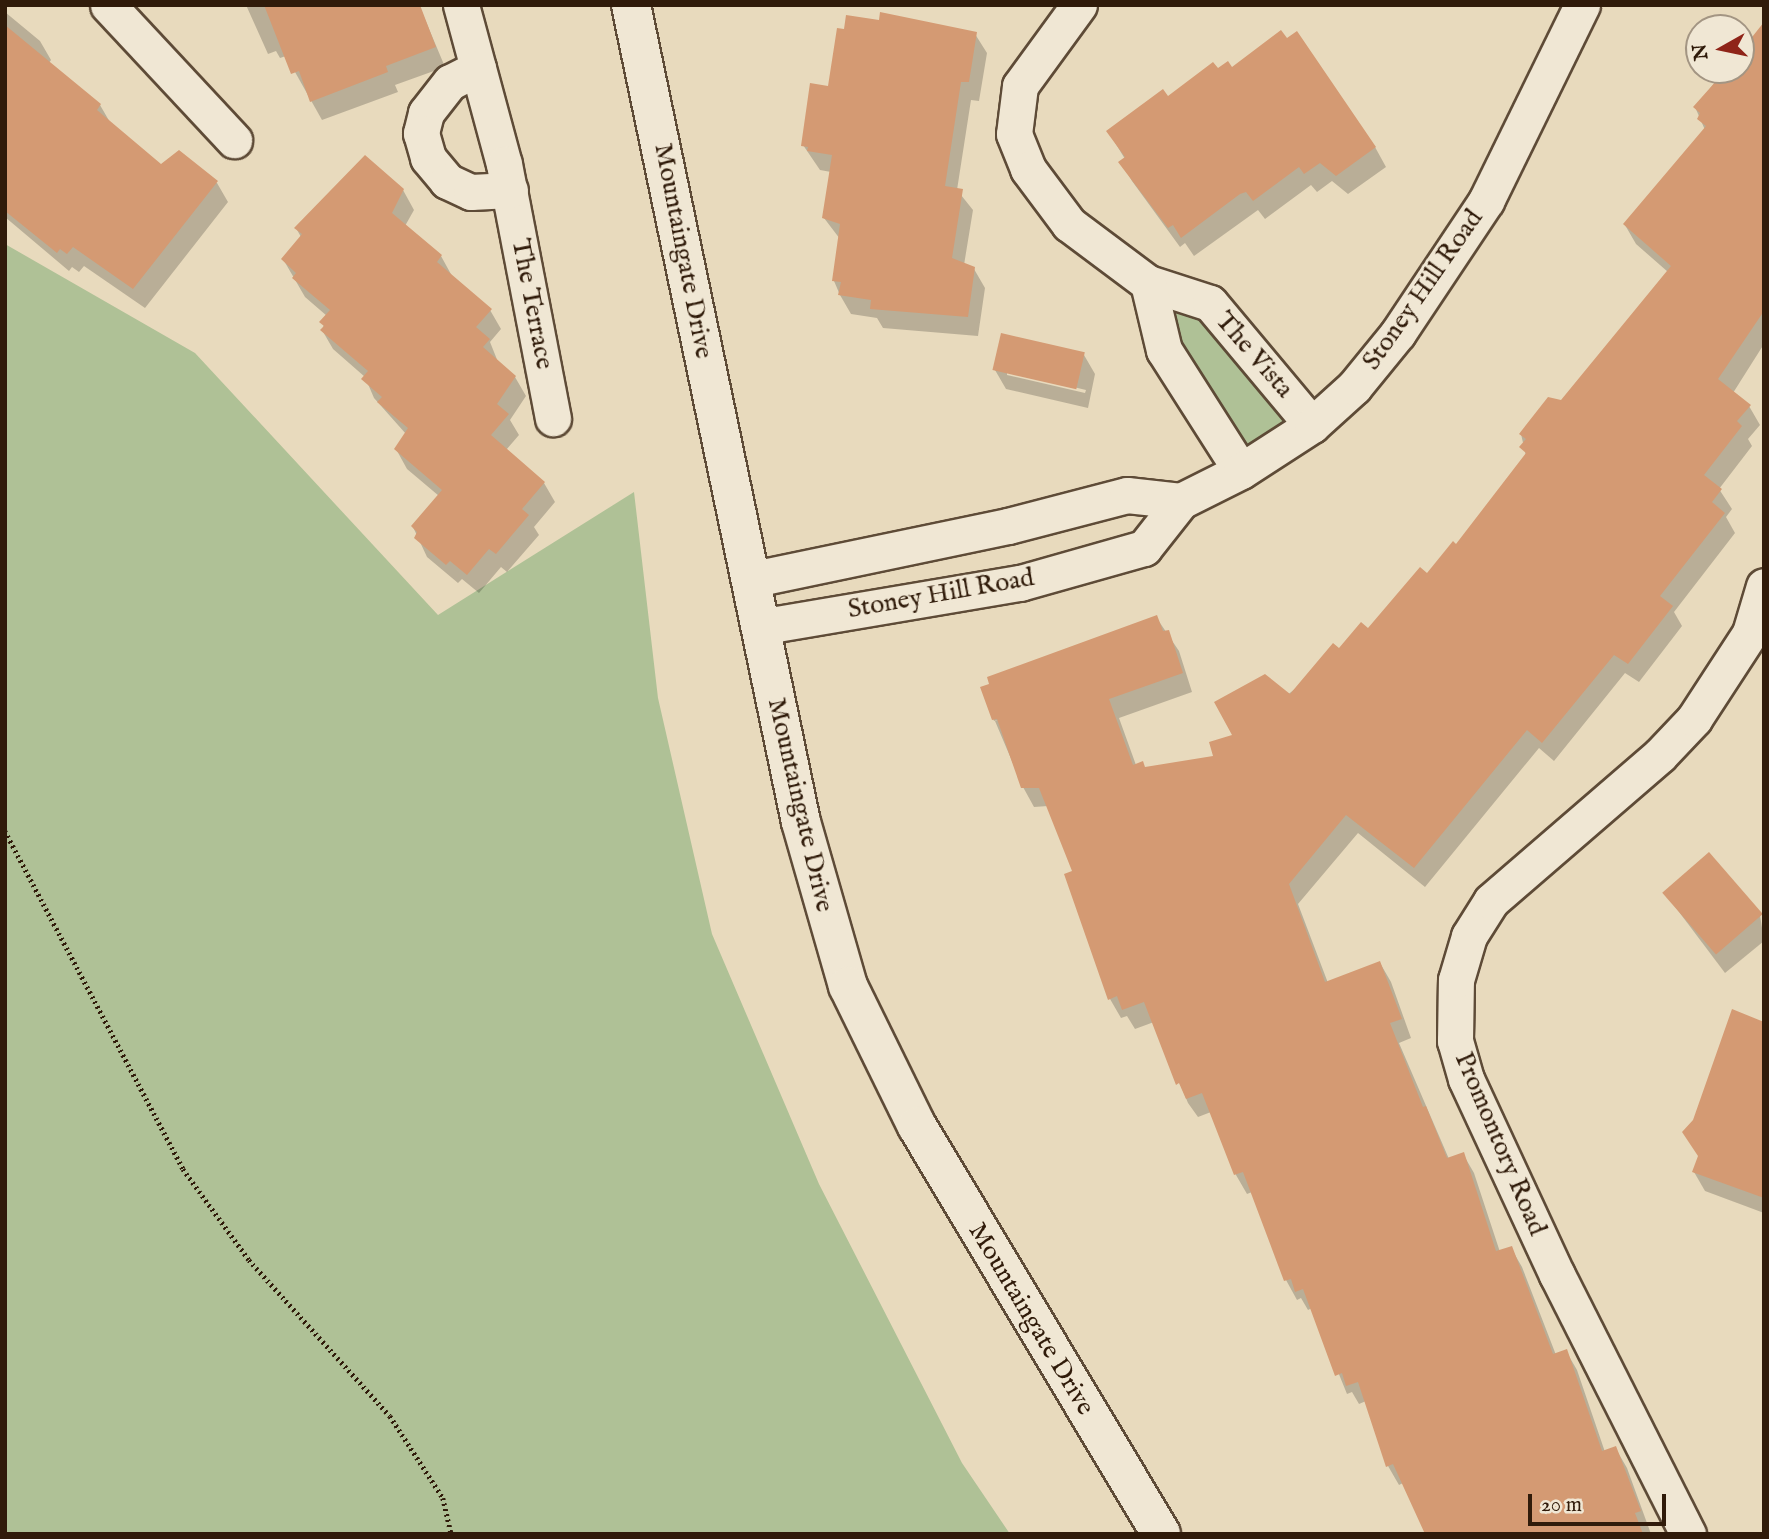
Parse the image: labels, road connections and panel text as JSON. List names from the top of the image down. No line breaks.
{"streets":{"street":["Mountaingate Drive","Stoney Hill Road","The Terrace","The Vista","Promontory Road"]},"crossings":[["Mountaingate Drive","Stoney Hill Road"],["Stoney Hill Road","The Vista"]],"scale_bar":"20 m","north":"left"}
